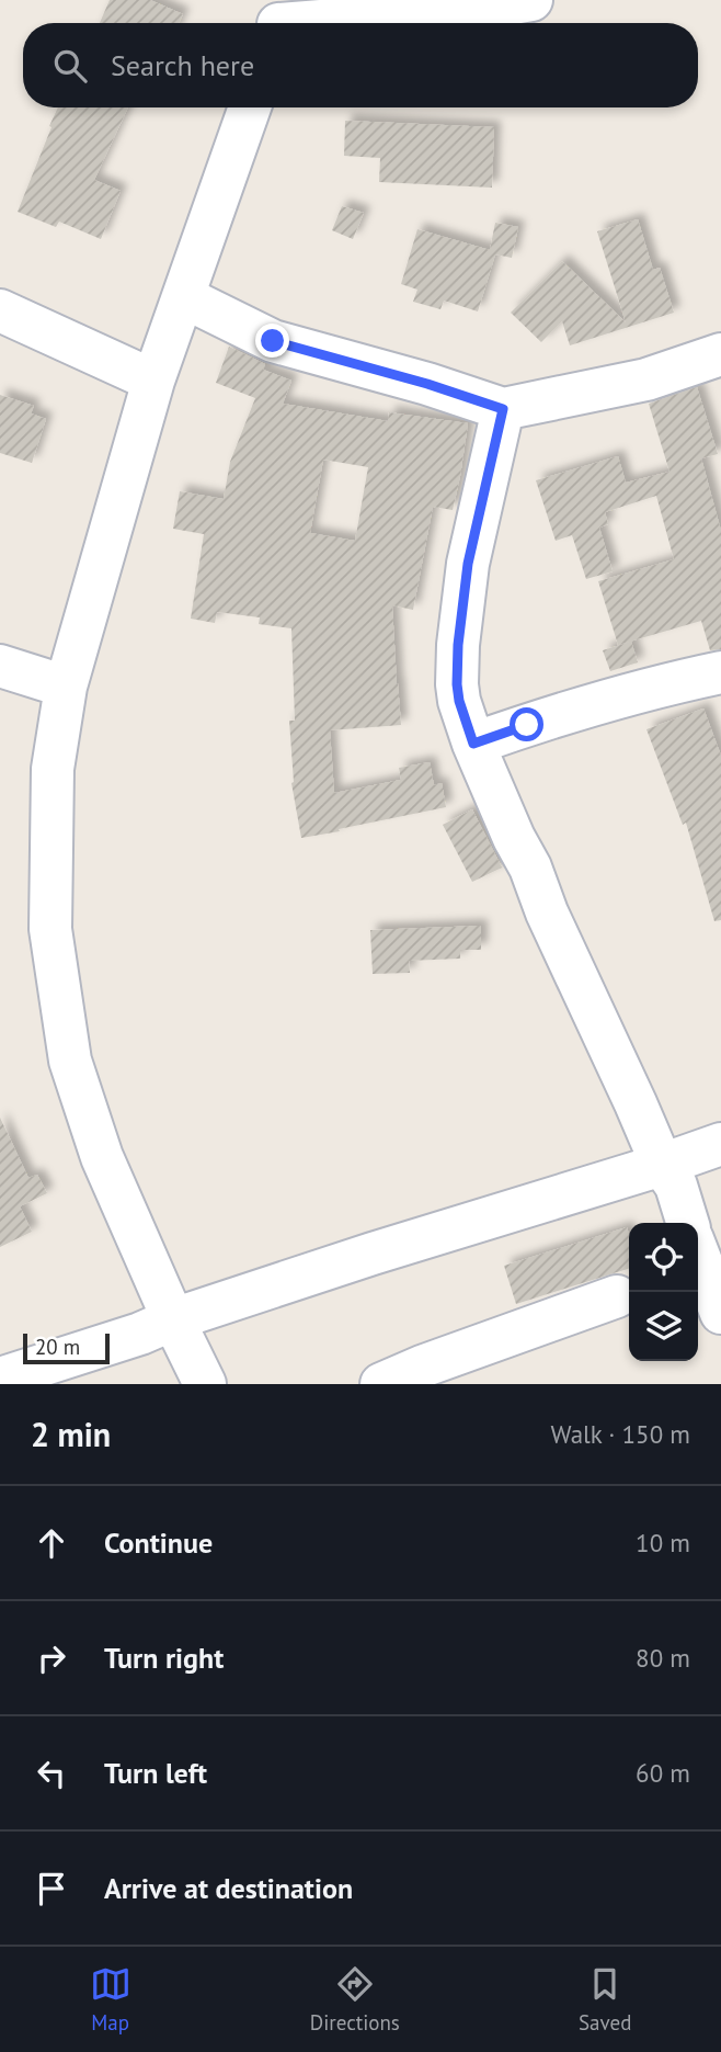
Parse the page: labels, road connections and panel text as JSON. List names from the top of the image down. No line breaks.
{"scale_bar":"20 m","page":{"search":"Search here","scale":"20 m","heading":["2 min","Walk · 150 m"],"list":[["Continue","10 m"],["Turn right","80 m"],["Turn left","60 m"],"Arrive at destination"],"nav":["Map","Directions","Saved"]}}
